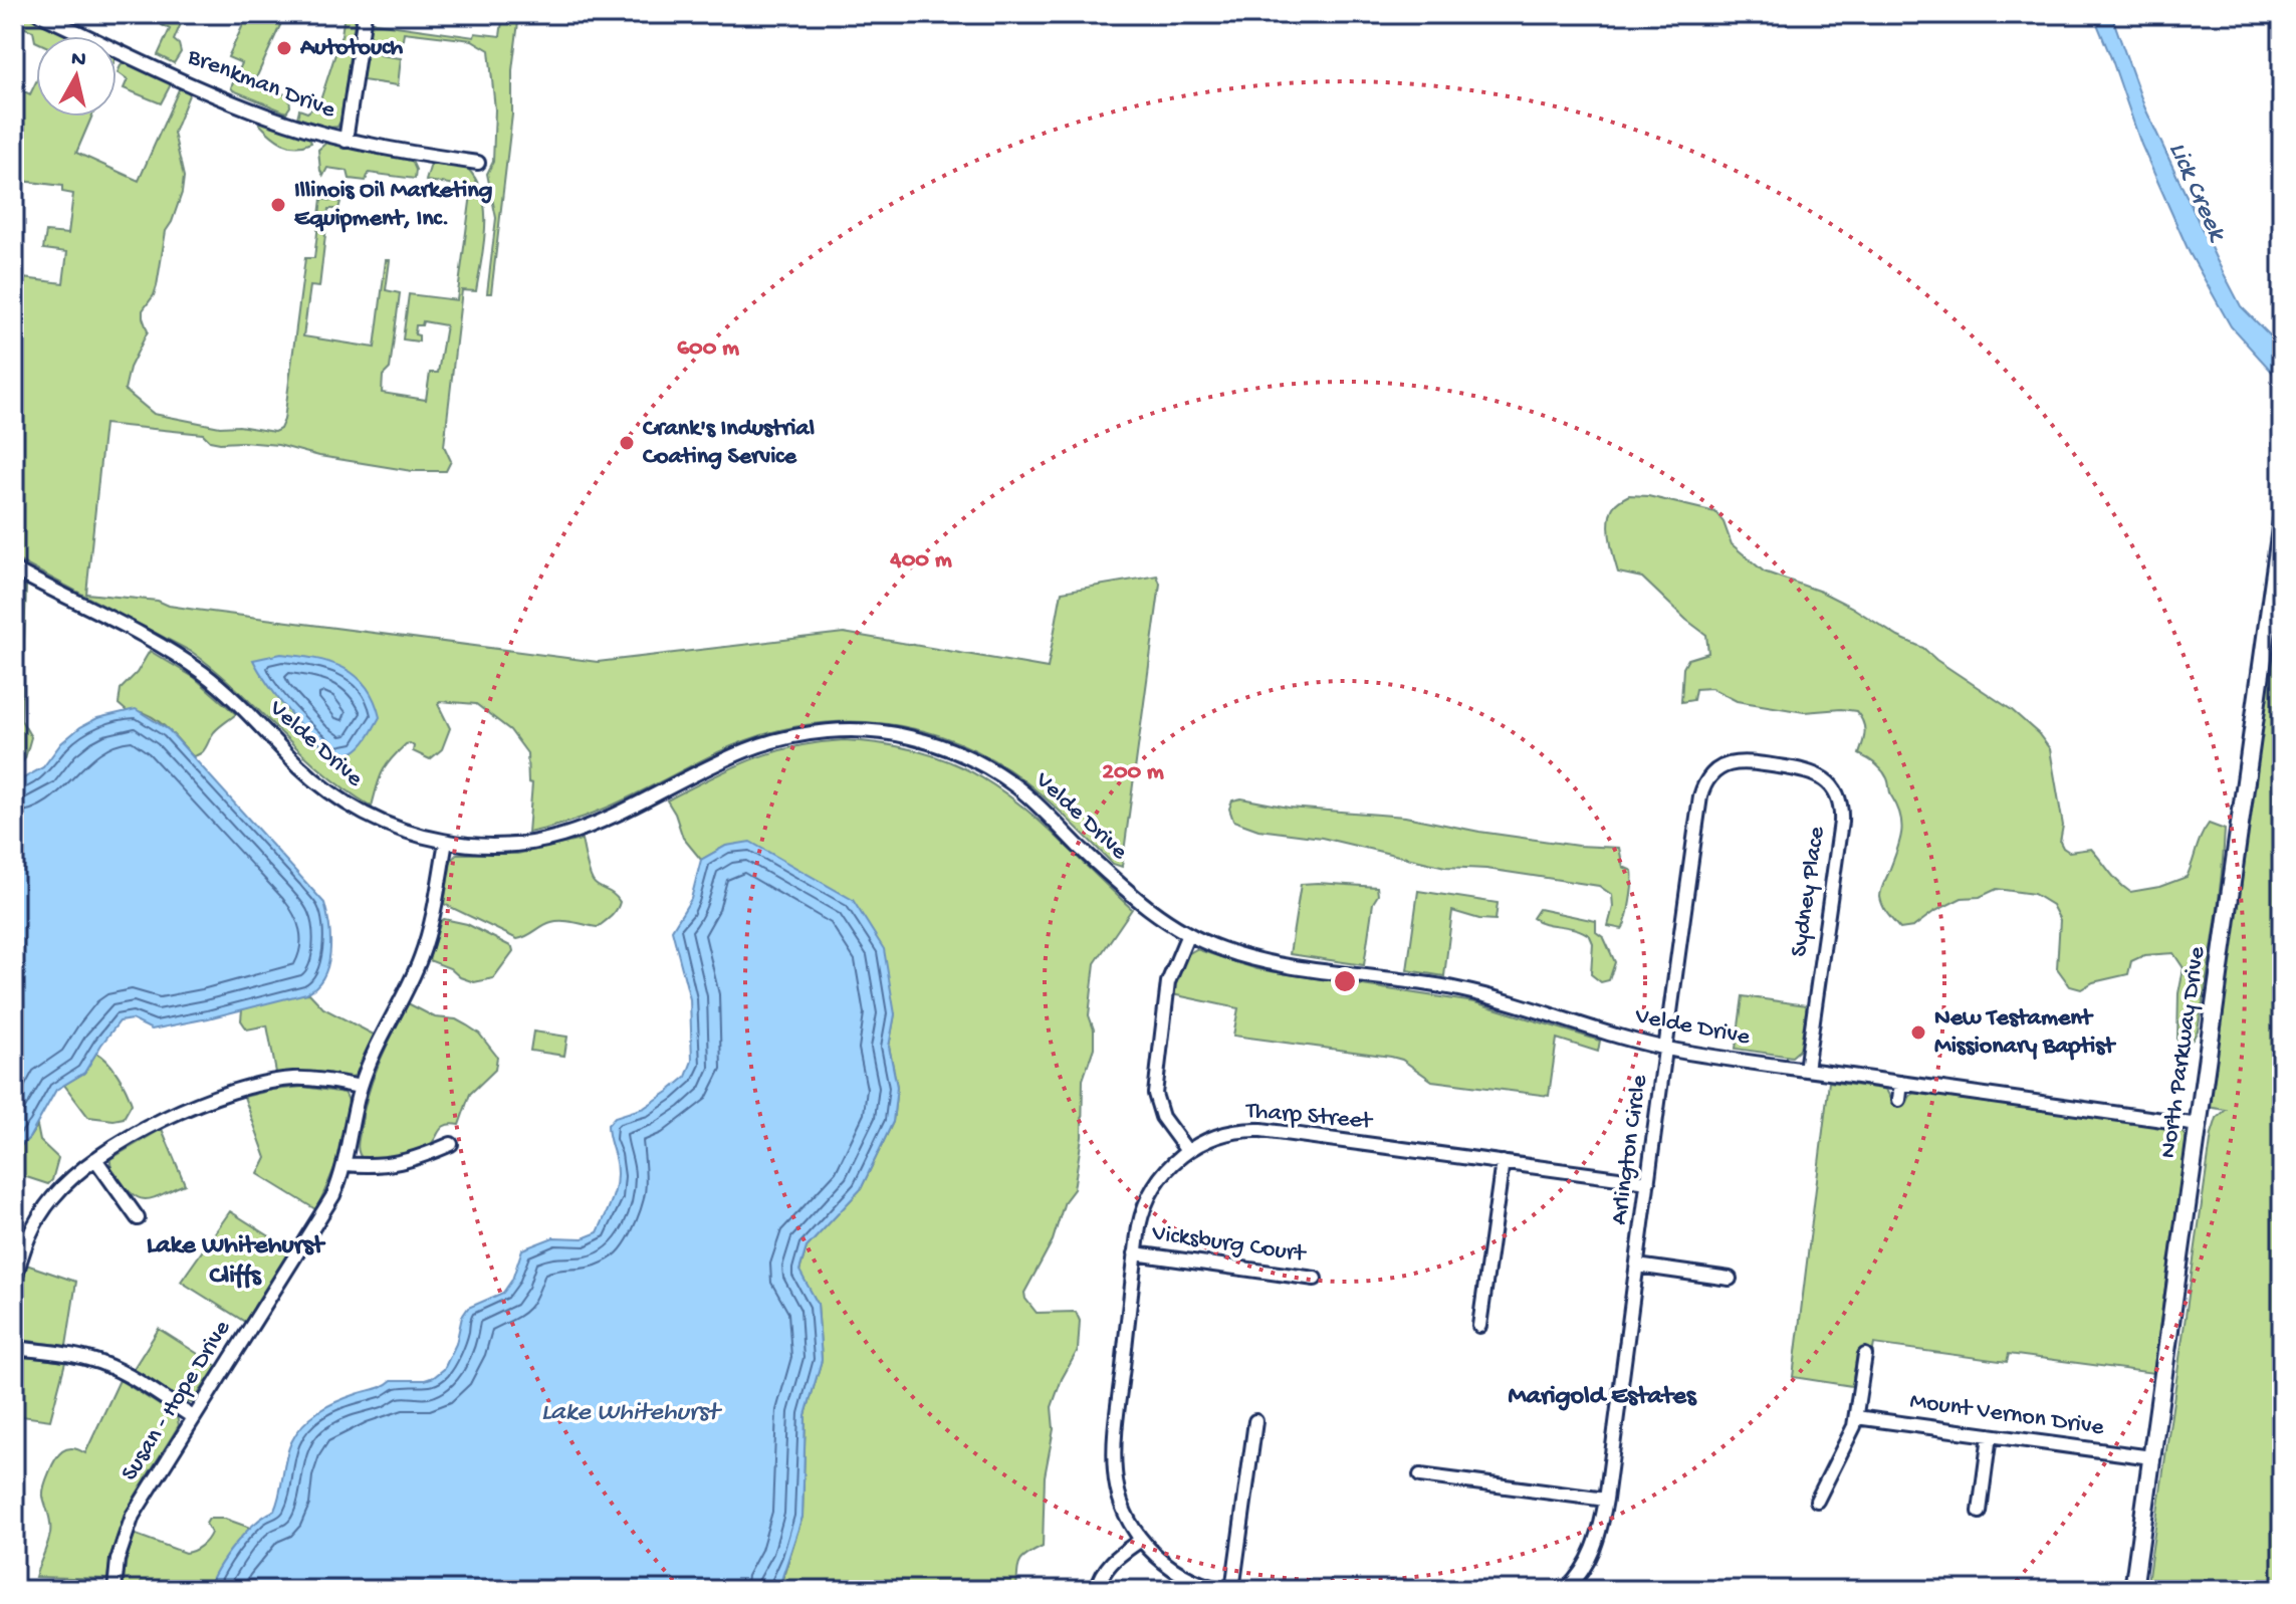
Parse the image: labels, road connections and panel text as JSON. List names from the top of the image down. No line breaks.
{"streets":{"main road":["North Parkway Drive"],"street":["Brenkman Drive","Velde Drive","Sydney Place","Tharp Street","Arlington Circle","Vicksburg Court","Susan - Hope Drive","Mount Vernon Drive"]},"crossings":[["Velde Drive","Sydney Place"],["Velde Drive","North Parkway Drive"],["Velde Drive","Arlington Circle"],["Velde Drive","Susan - Hope Drive"],["Sydney Place","Arlington Circle"],["North Parkway Drive","Mount Vernon Drive"],["Tharp Street","Arlington Circle"],["Tharp Street","Vicksburg Court"]],"districts":["Lake Whitehurst Cliffs","Marigold Estates"],"water":["Lick Creek","Lake Whitehurst"],"places":["Autotouch","Illinois Oil Marketing Equipment, Inc.","Crank's Industrial Coating Service","New Testament Missionary Baptist"],"north":"top","rings":["600 m","400 m","200 m"]}
